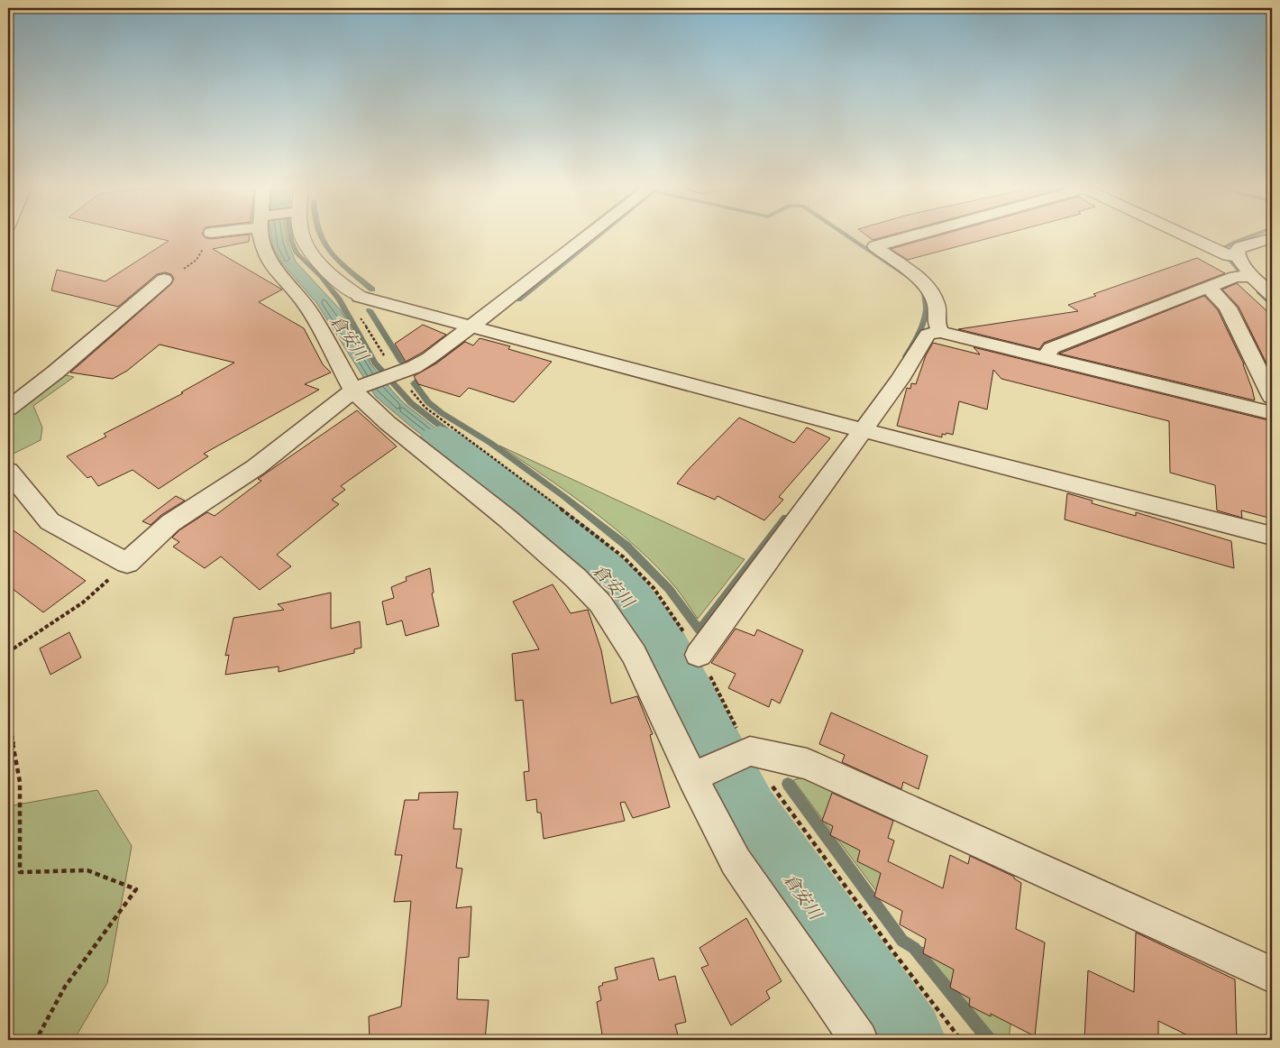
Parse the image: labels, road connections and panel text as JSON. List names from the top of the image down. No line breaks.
{"water":["倉安川"]}
